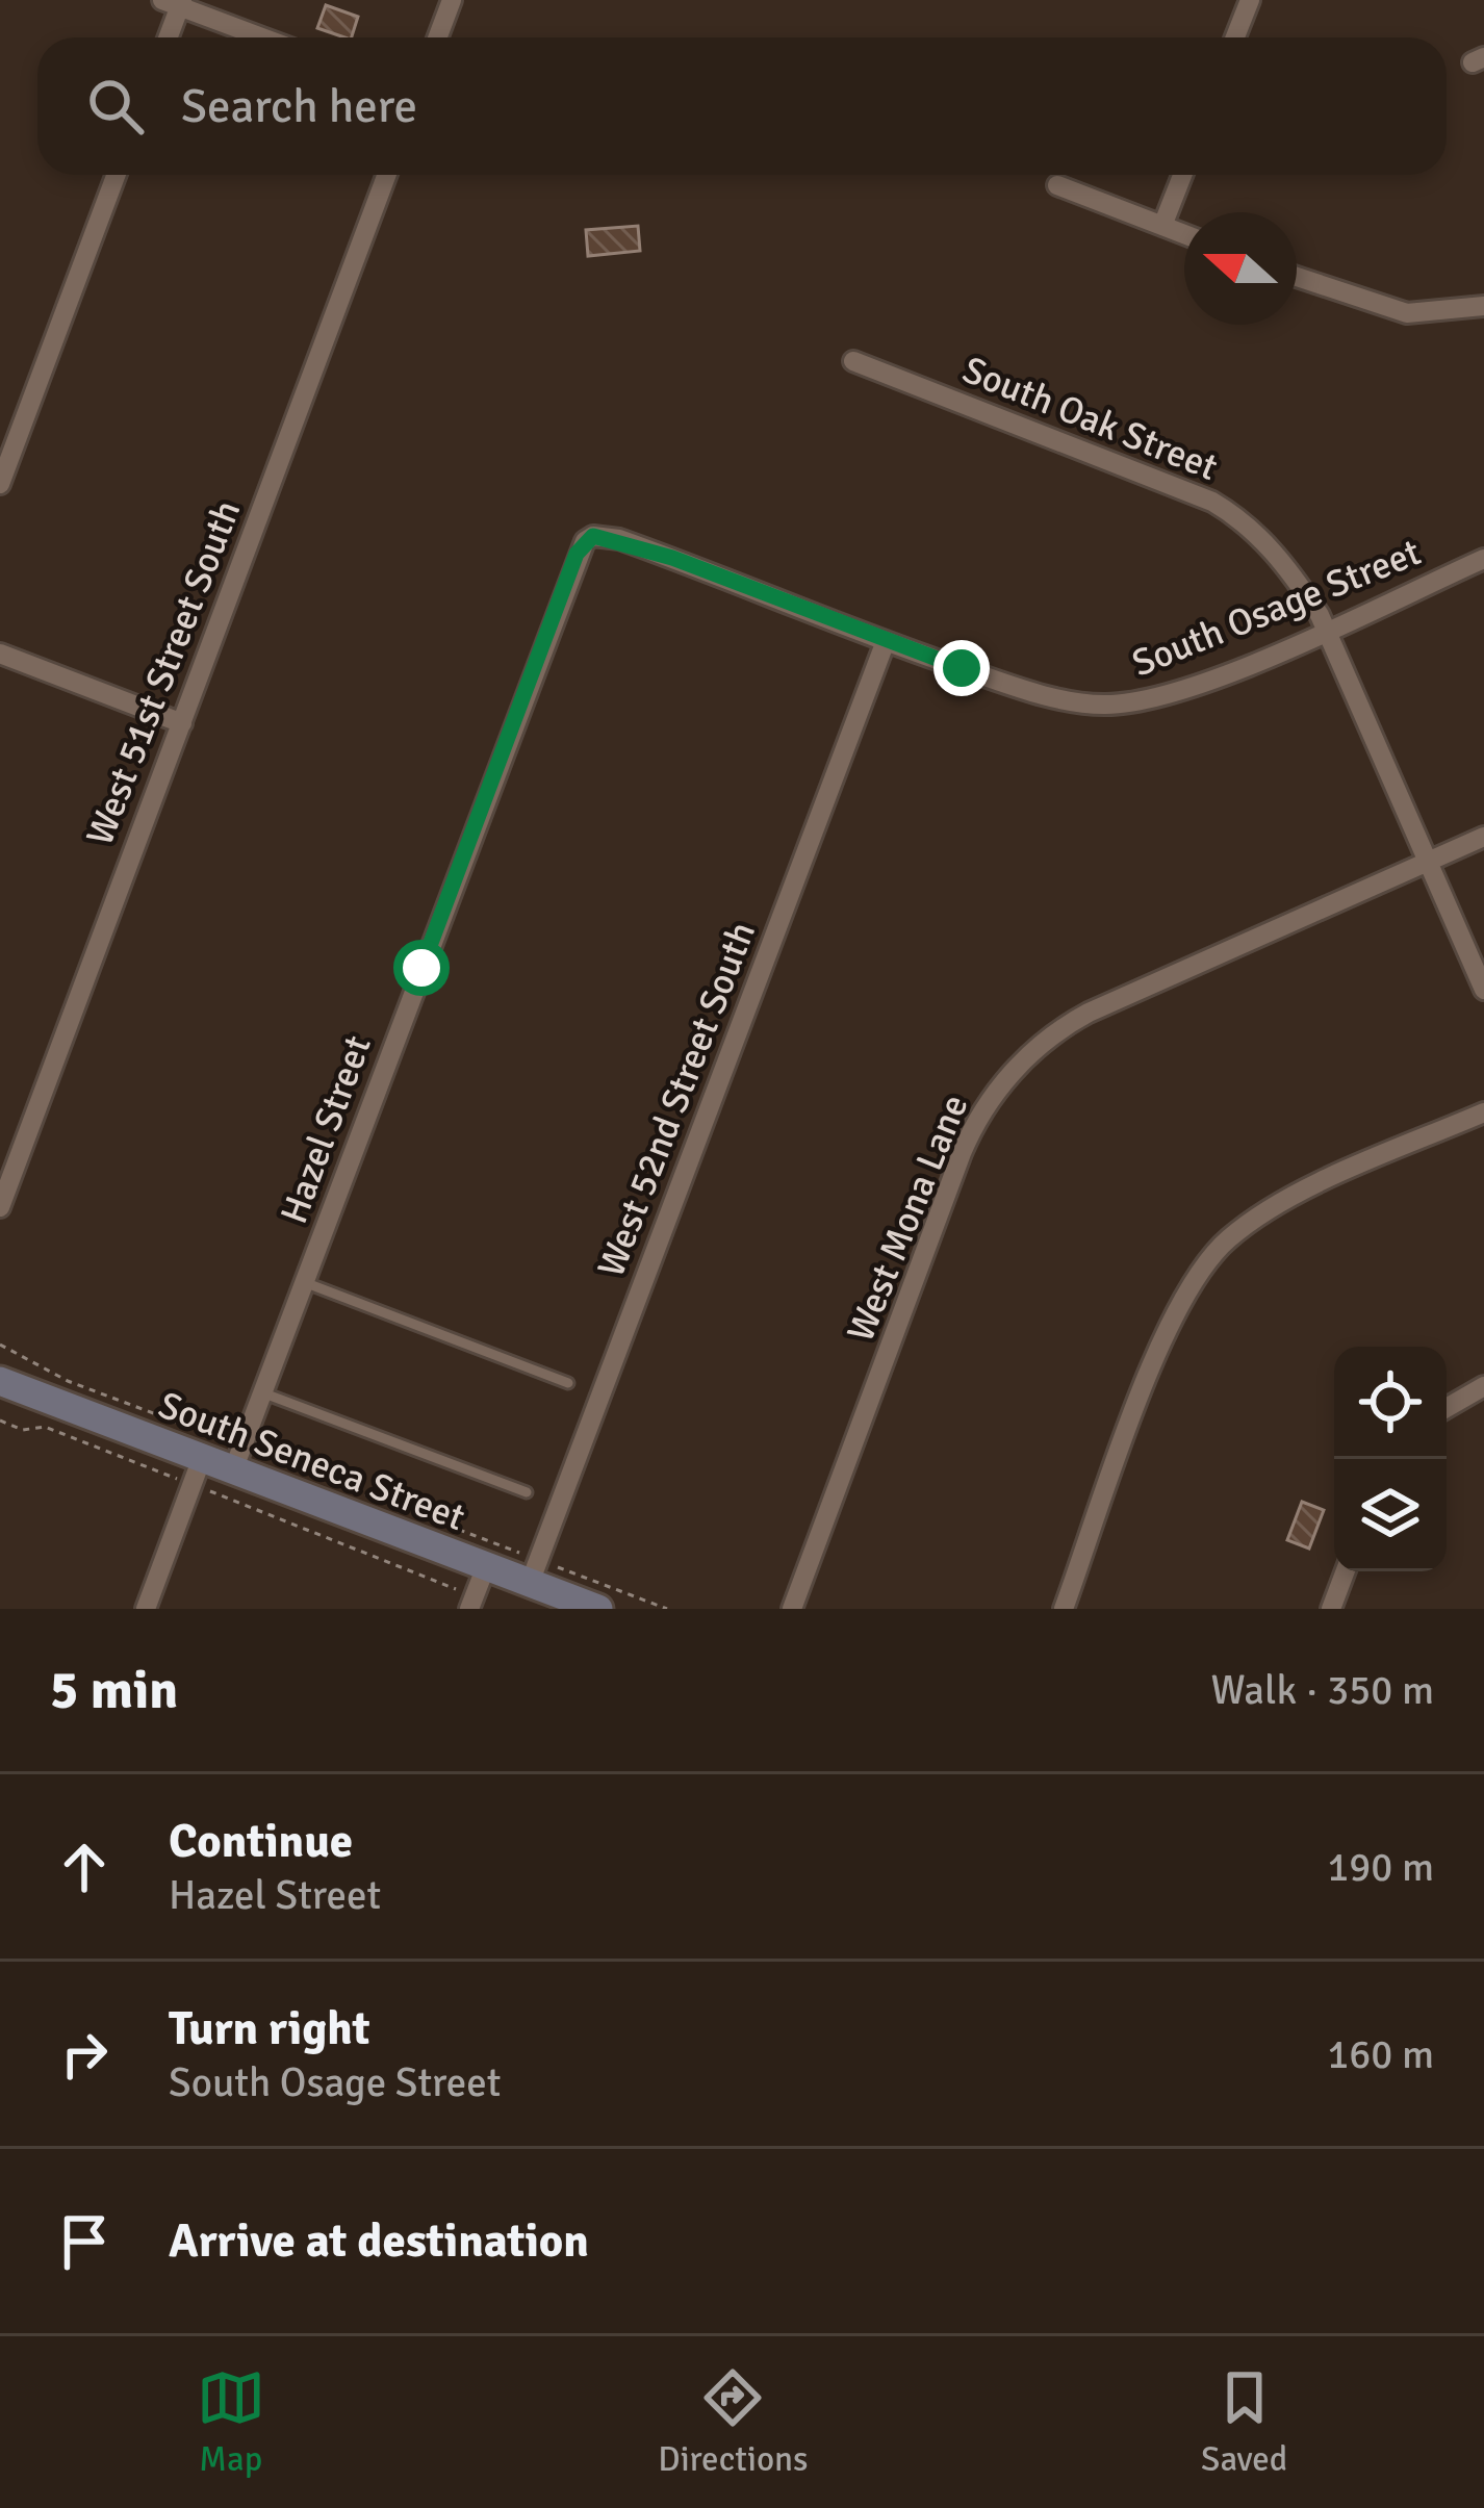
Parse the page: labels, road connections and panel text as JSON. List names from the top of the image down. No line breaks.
{"streets":{"street":["South Oak Street","South Osage Street","West 51st Street South","West 52nd Street South","Hazel Street","West Mona Lane","South Seneca Street"]},"crossings":[["South Oak Street","South Osage Street"],["South Oak Street","West Mona Lane"],["South Osage Street","West 52nd Street South"],["South Osage Street","Hazel Street"],["West 52nd Street South","South Seneca Street"],["Hazel Street","South Seneca Street"]],"north":"left","page":{"search":"Search here","heading":["5 min","Walk · 350 m"],"list":[["Continue","Hazel Street","190 m"],["Turn right","South Osage Street","160 m"],"Arrive at destination"],"nav":["Map","Directions","Saved"]}}
